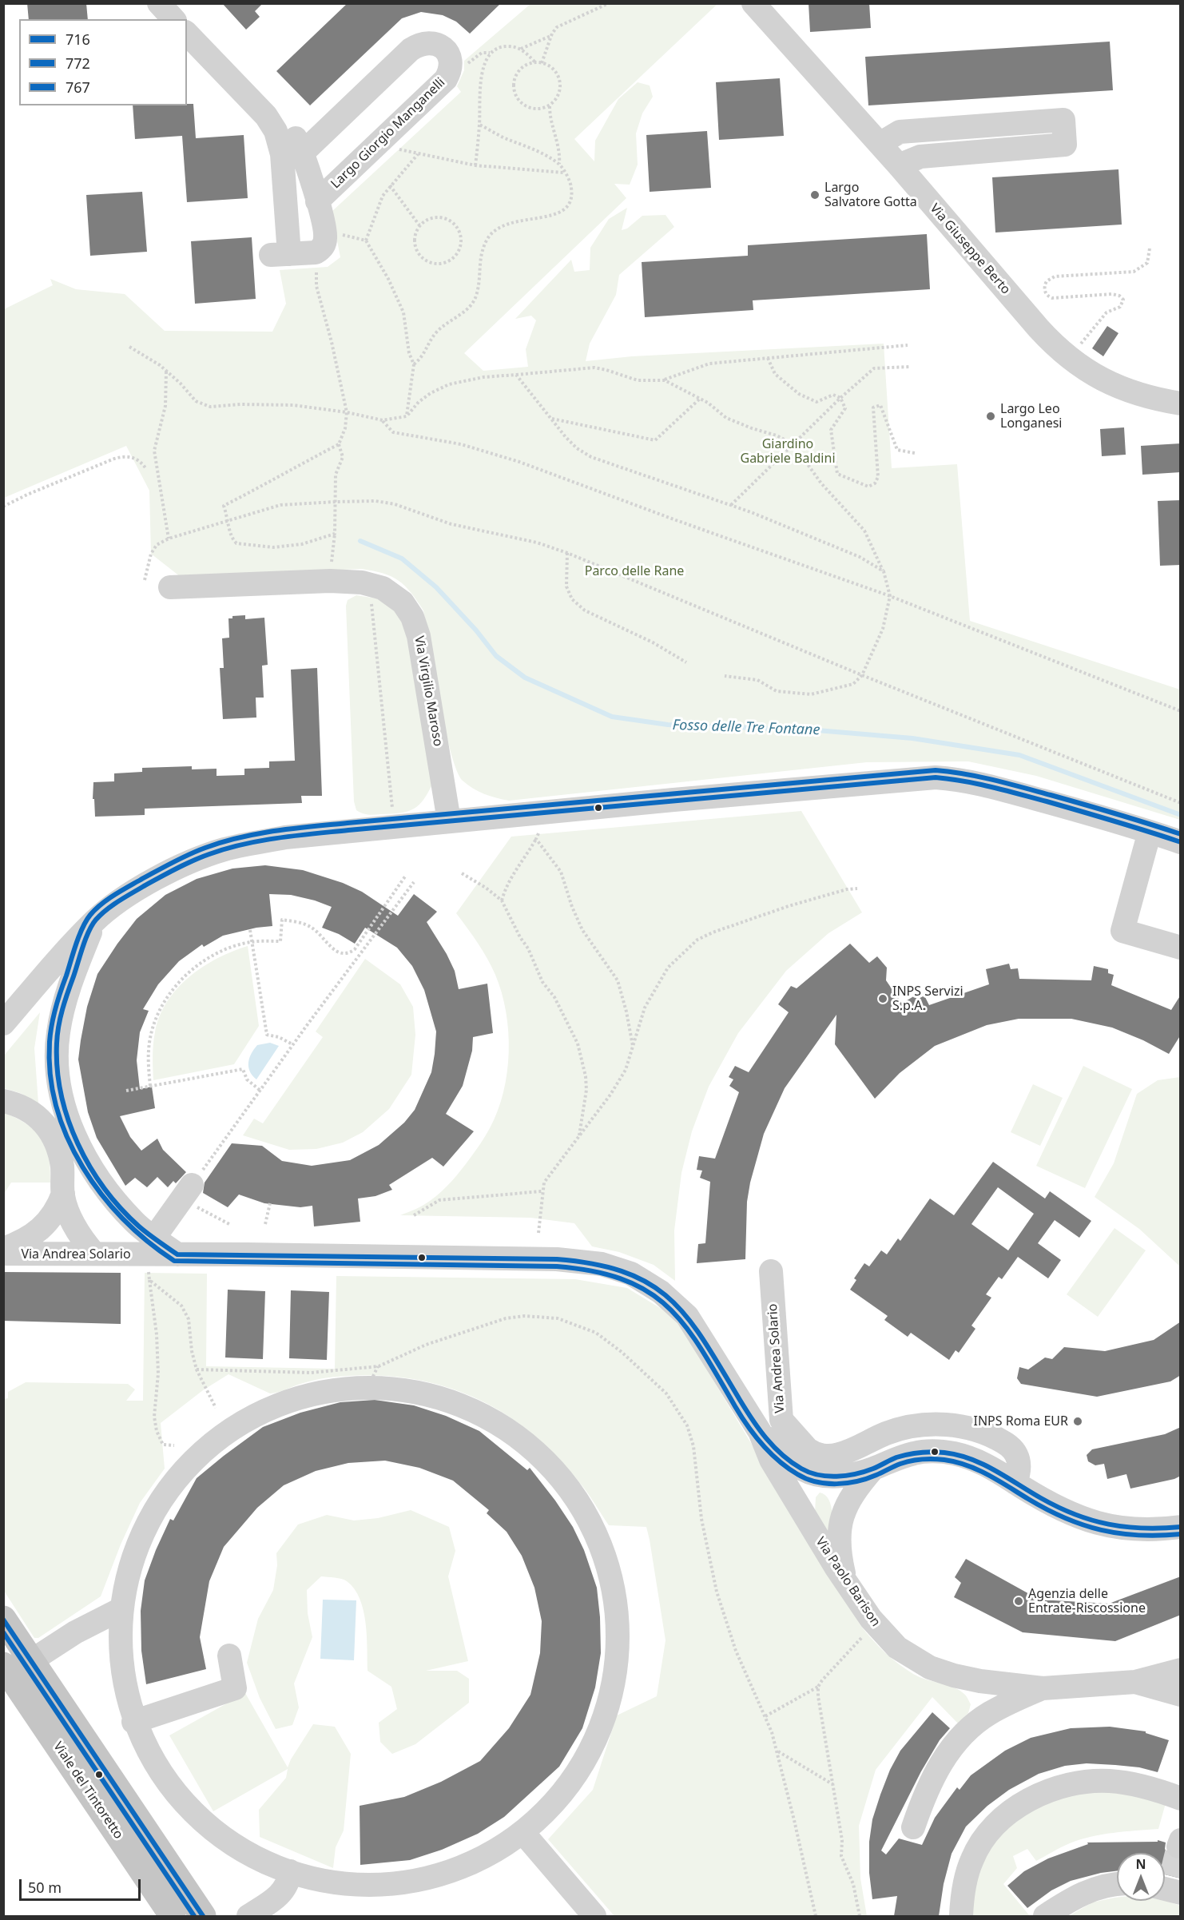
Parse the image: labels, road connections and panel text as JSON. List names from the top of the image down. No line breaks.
{"streets":{"main road":["Viale del Tintoretto"],"street":["Largo Giorgio Manganelli","Via Giuseppe Berto","Via Virgilio Maroso","Via Andrea Solario","Via Paolo Barison"]},"crossings":[["Via Andrea Solario","Via Paolo Barison"]],"water":["Fosso delle Tre Fontane"],"parks":["Giardino Gabriele Baldini","Parco delle Rane"],"places":["Largo Salvatore Gotta","Largo Leo Longanesi","INPS Servizi S.p.A.","INPS Roma EUR","Agenzia delle Entrate-Riscossione"],"lines":["transit line 772","transit line 716","transit line 767"],"legend":["716","772","767"],"scale_bar":"50 m","north":"top"}
